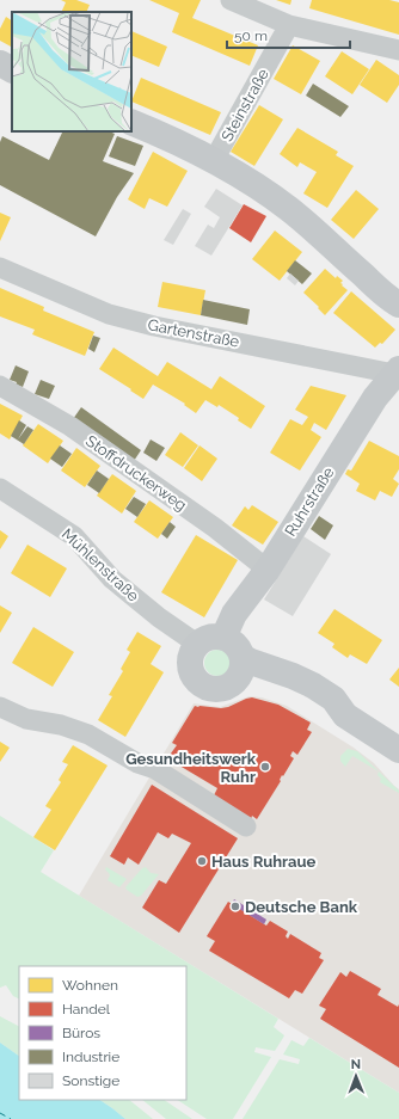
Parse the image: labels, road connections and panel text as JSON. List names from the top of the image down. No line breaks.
{"streets":{"main road":["Ruhrstraße"],"street":["Steinstraße","Gartenstraße","Stoffdruckerweg","Mühlenstraße"]},"crossings":[["Gartenstraße","Ruhrstraße"],["Stoffdruckerweg","Ruhrstraße"],["Ruhrstraße","Mühlenstraße"]],"places":["Gesundheitswerk Ruhr","Haus Ruhraue","Deutsche Bank"],"legend":["Wohnen","Handel","Büros","Industrie","Sonstige"],"scale_bar":"50 m","north":"top"}
